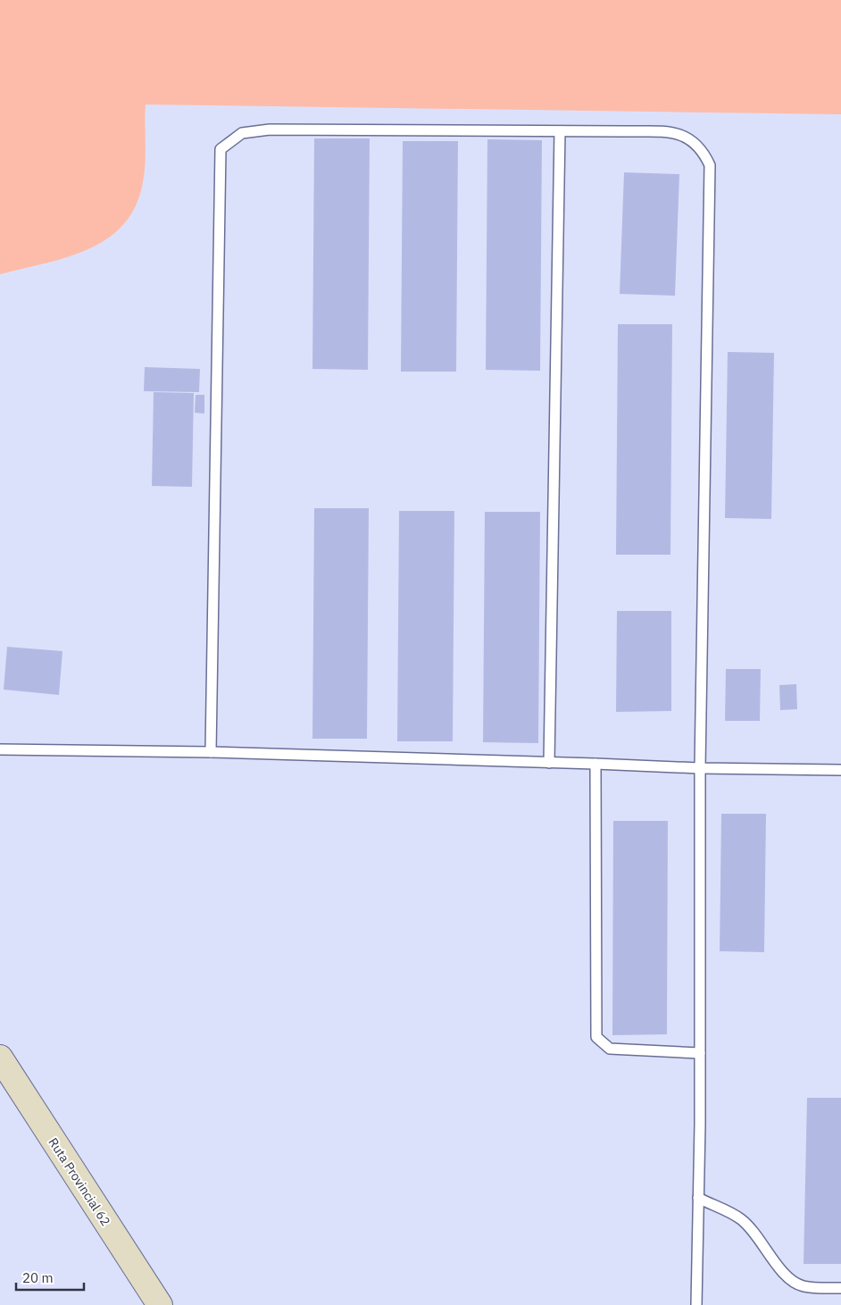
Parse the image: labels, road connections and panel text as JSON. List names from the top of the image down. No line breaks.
{"streets":{"main road":["Ruta Provincial 62"]},"scale_bar":"20 m"}
